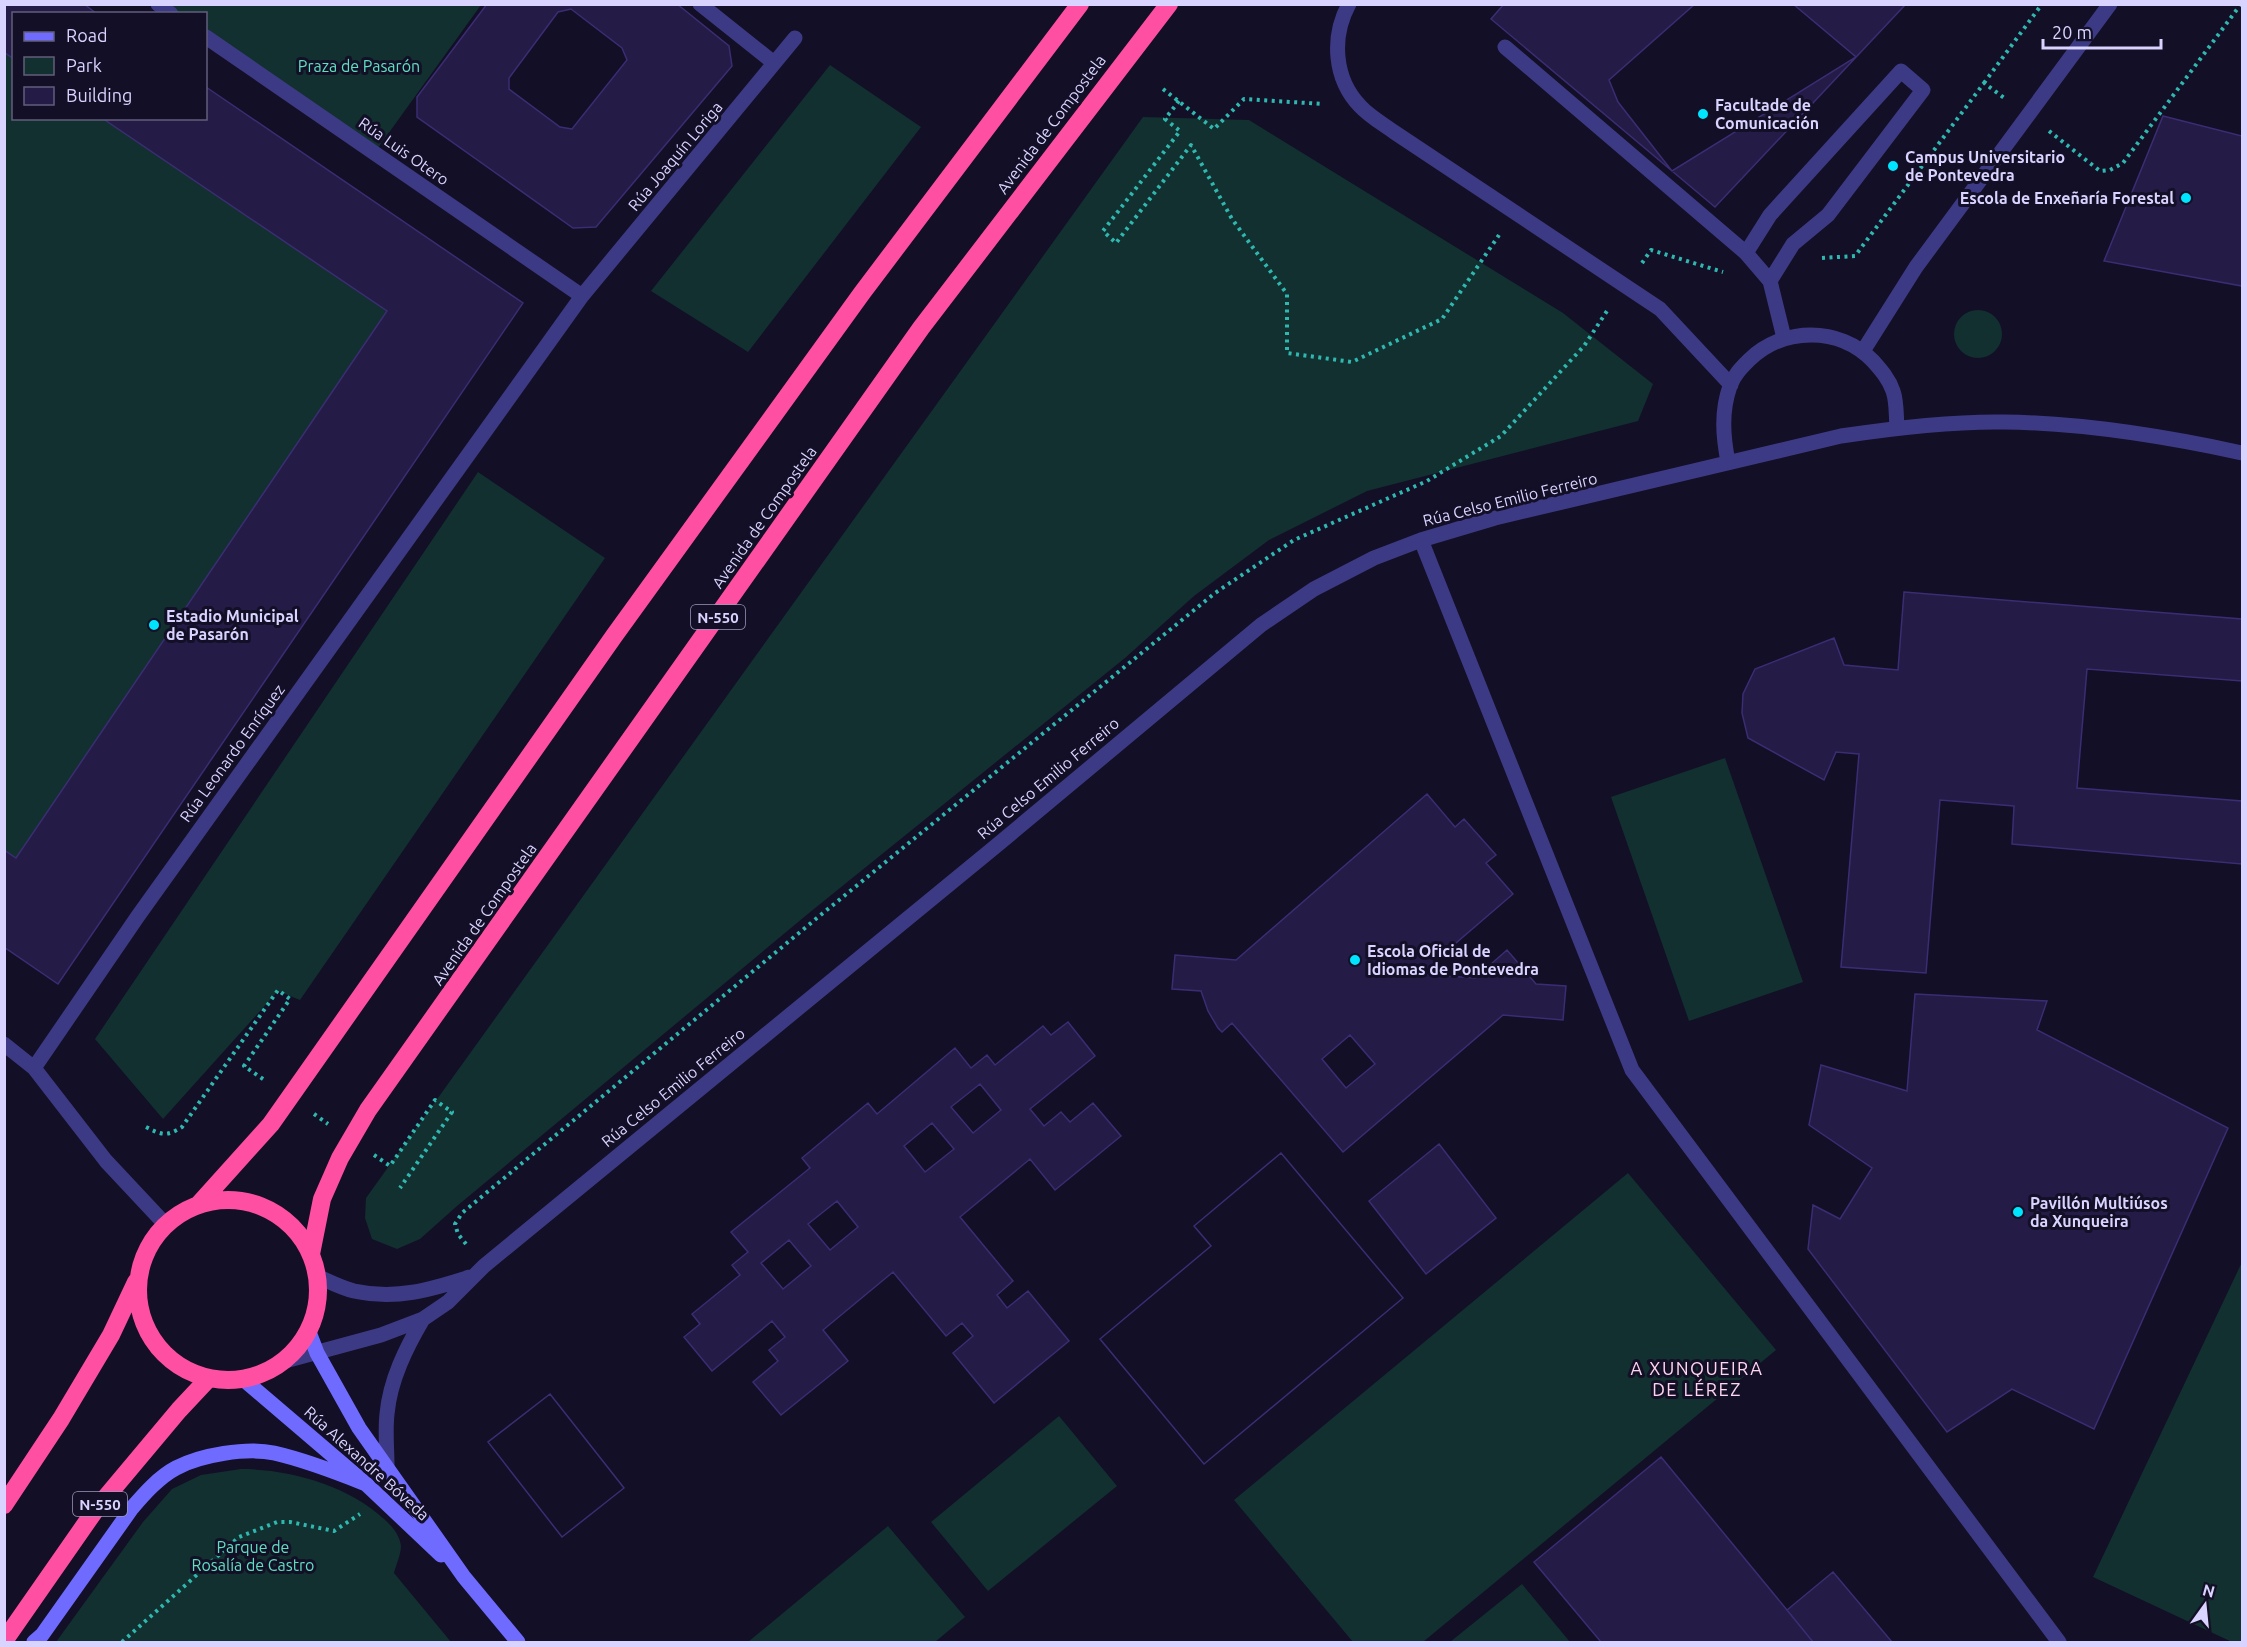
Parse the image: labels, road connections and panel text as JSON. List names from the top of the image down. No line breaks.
{"streets":{"highway":["Avenida de Compostela","N-550"],"main road":["Rúa Alexandre Bóveda"],"street":["Rúa Luis Otero","Rúa Joaquín Loriga","Rúa Celso Emilio Ferreiro","Rúa Leonardo Enríquez"]},"crossings":[["Avenida de Compostela","N-550"],["Avenida de Compostela","Rúa Alexandre Bóveda"],["Rúa Luis Otero","Rúa Joaquín Loriga"],["Rúa Luis Otero","Rúa Leonardo Enríquez"],["Rúa Joaquín Loriga","Rúa Leonardo Enríquez"],["N-550","Rúa Alexandre Bóveda"]],"districts":["A XUNQUEIRA DE LÉREZ"],"parks":["Praza de Pasarón","Parque de Rosalía de Castro"],"places":["Facultade de Comunicación","Campus Universitario de Pontevedra","Escola de Enxeñaría Forestal","Estadio Municipal de Pasarón","Escola Oficial de Idiomas de Pontevedra","Pavillón Multiúsos da Xunqueira"],"legend":["Road","Park","Building"],"scale_bar":"20 m","north":"top"}
